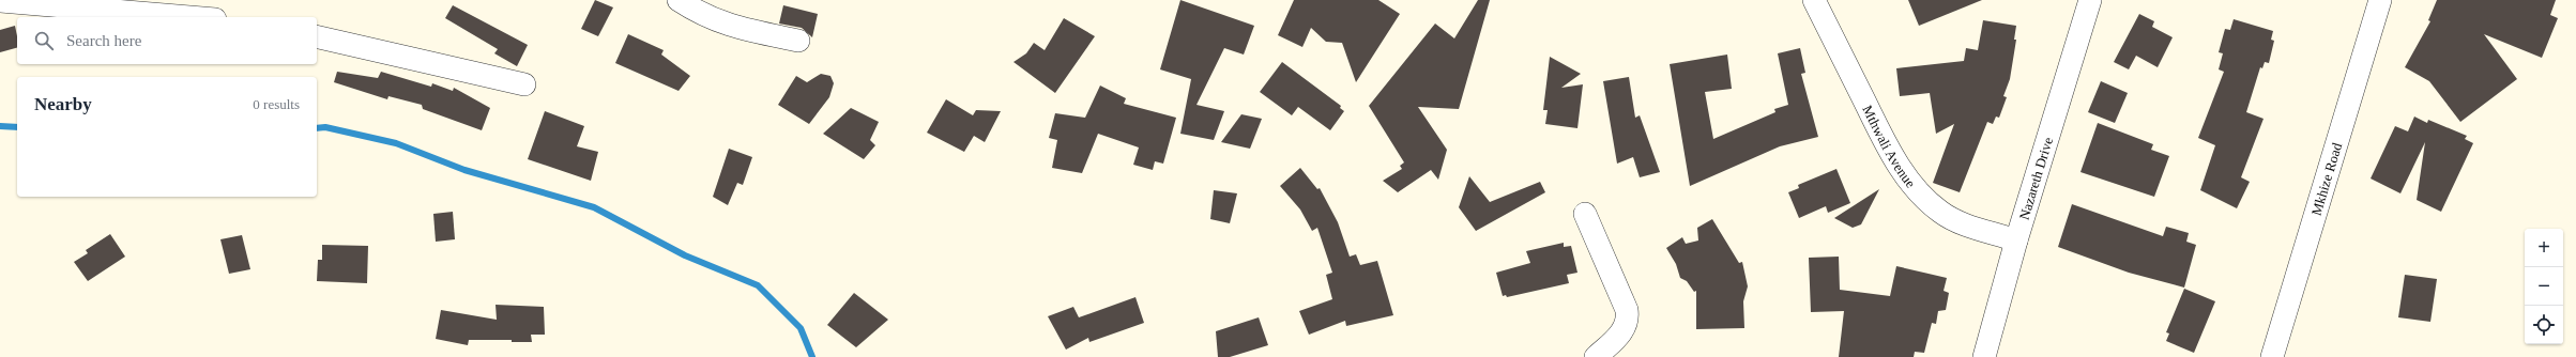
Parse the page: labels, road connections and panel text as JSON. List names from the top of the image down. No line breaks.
{"streets":{"street":["Mthwali Avenue","Nazareth Drive","Mkhize Road"]},"crossings":[["Mthwali Avenue","Nazareth Drive"]],"page":{"search":"Search here","heading":["Nearby","0 results"],"map_buttons":["+","−"]}}
